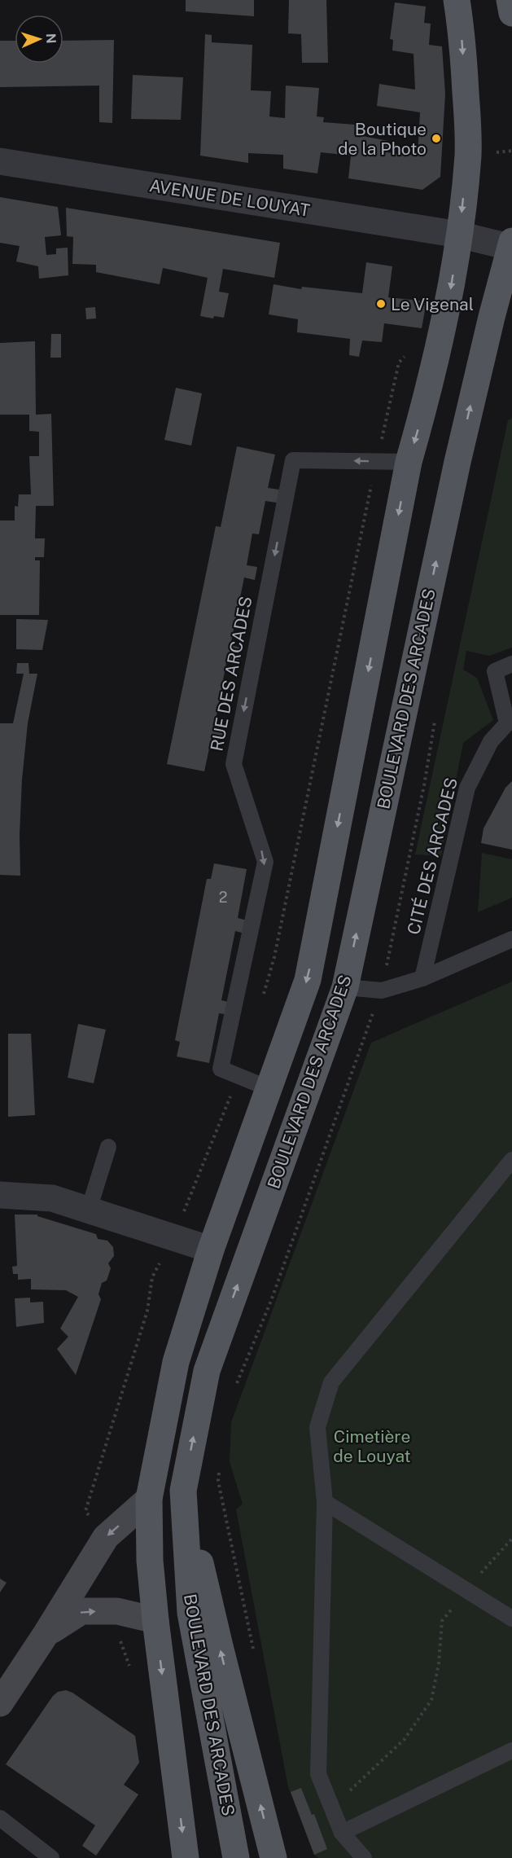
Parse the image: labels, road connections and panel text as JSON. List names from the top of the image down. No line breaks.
{"streets":{"main road":["BOULEVARD DES ARCADES"],"street":["AVENUE DE LOUYAT"],"lane":["RUE DES ARCADES","CITÉ DES ARCADES"]},"crossings":[["AVENUE DE LOUYAT","BOULEVARD DES ARCADES"],["RUE DES ARCADES","BOULEVARD DES ARCADES"]],"one_way":["RUE DES ARCADES"],"parks":["Cimetière de Louyat"],"places":["Boutique de la Photo","Le Vigenal"],"house_numbers":["2"],"north":"right"}
